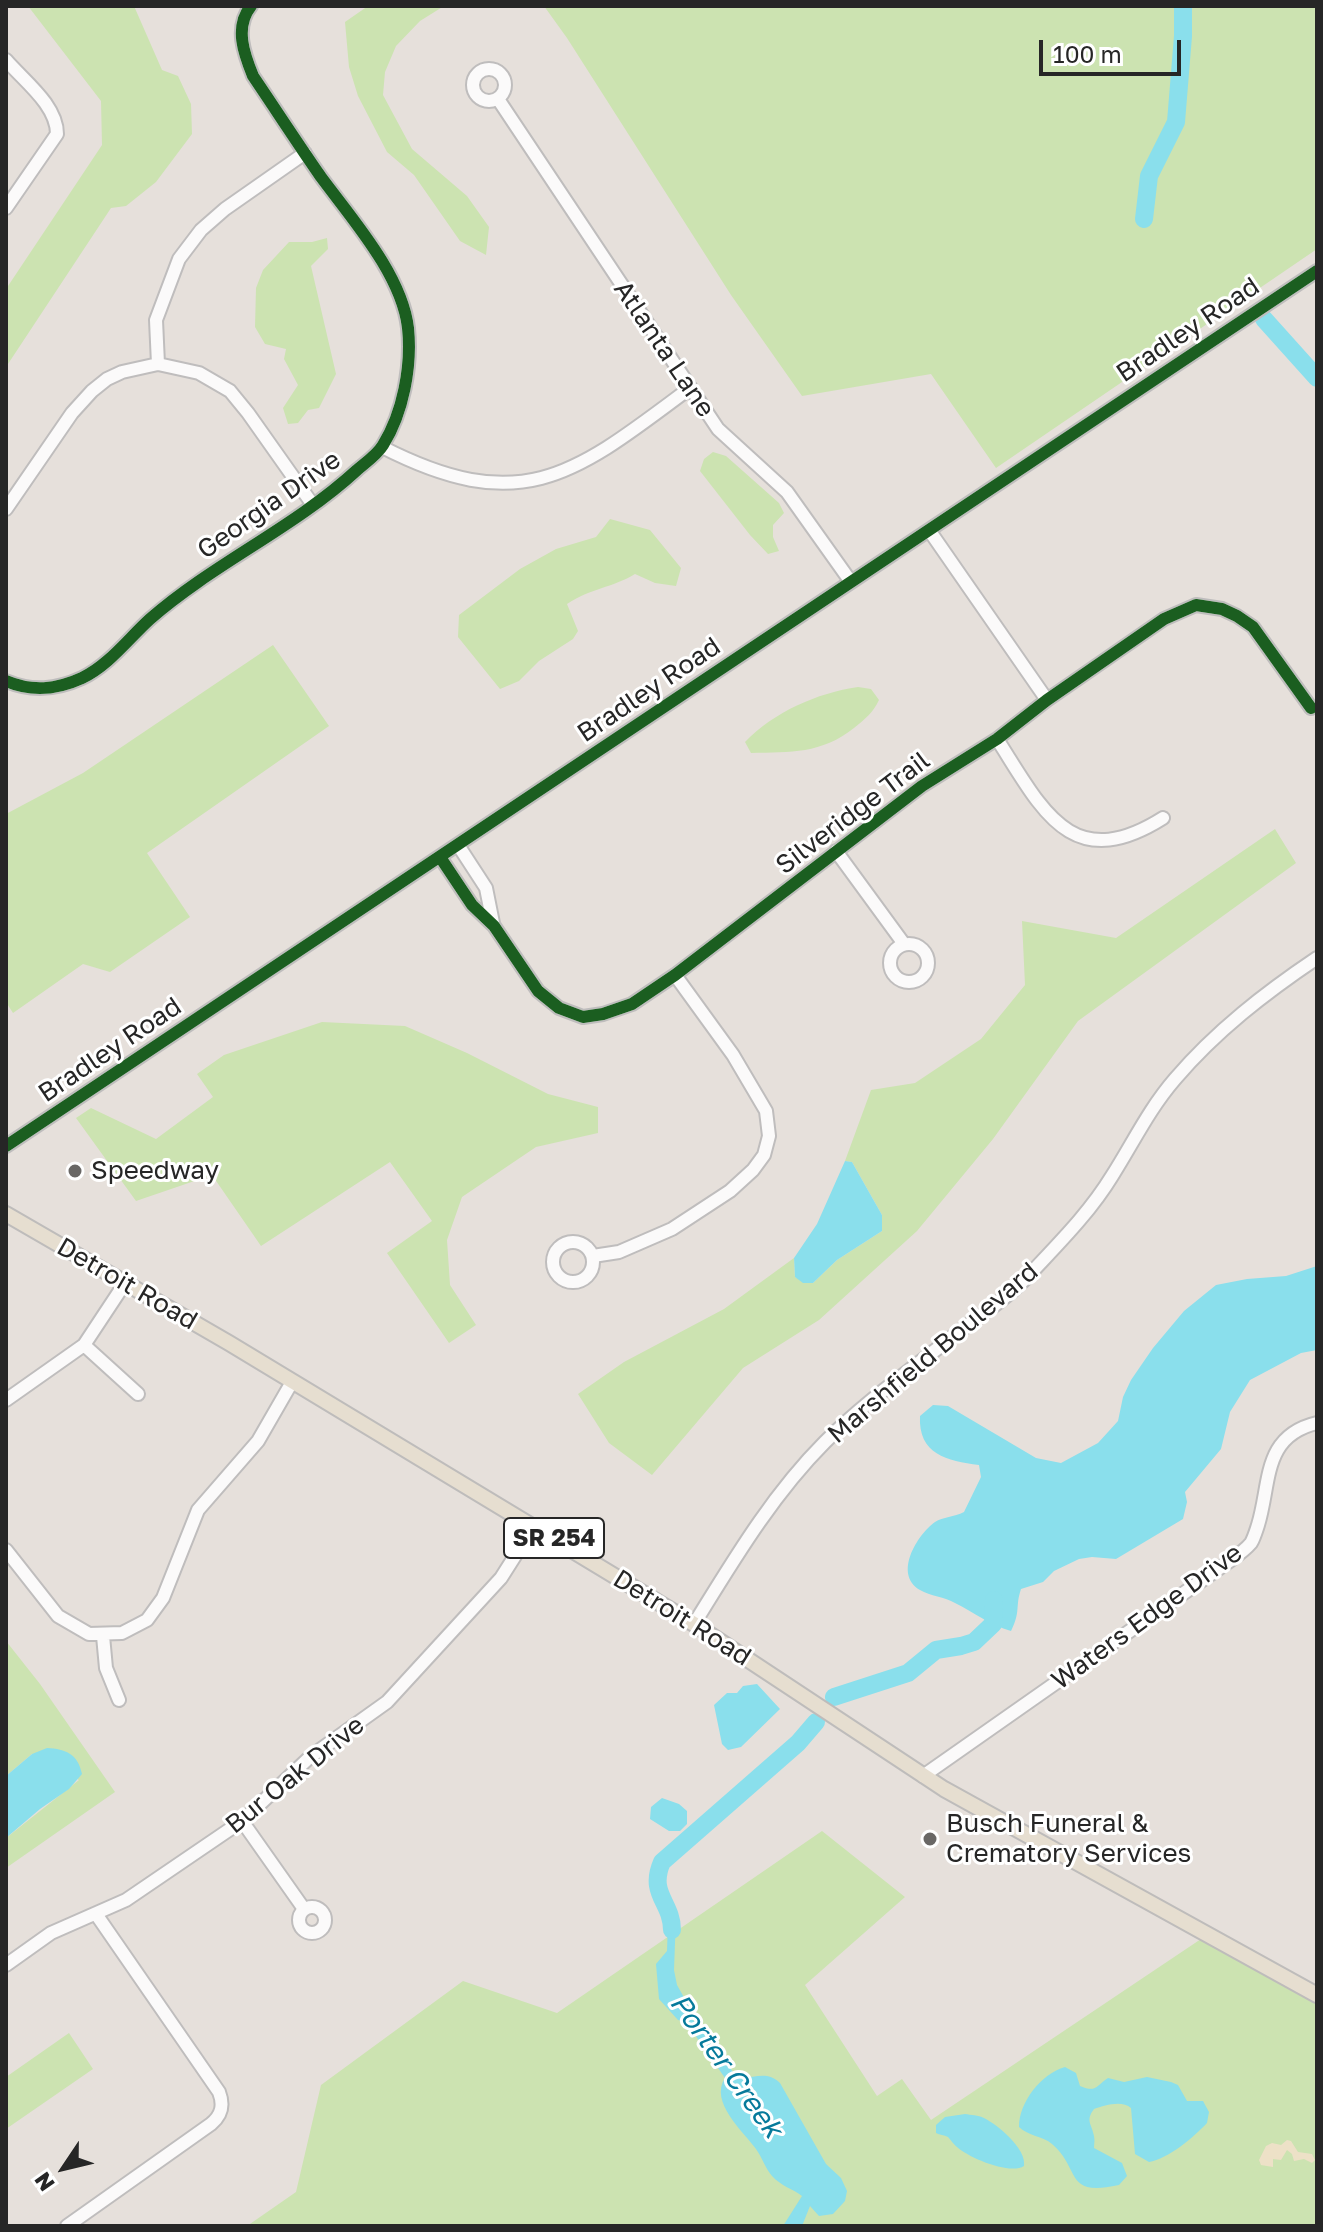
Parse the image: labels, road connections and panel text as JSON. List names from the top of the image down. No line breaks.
{"streets":{"main road":["Detroit Road","SR 254"],"street":["Bradley Road","Atlanta Lane","Georgia Drive","Silveridge Trail","Marshfield Boulevard","Waters Edge Drive","Bur Oak Drive"]},"crossings":[["Bradley Road","Atlanta Lane"],["Bradley Road","Silveridge Trail"],["Detroit Road","Marshfield Boulevard"],["Detroit Road","Waters Edge Drive"],["Detroit Road","Bur Oak Drive"]],"water":["Porter Creek"],"places":["Speedway","Busch Funeral & Crematory Services"],"scale_bar":"100 m","north":"bottom left"}
